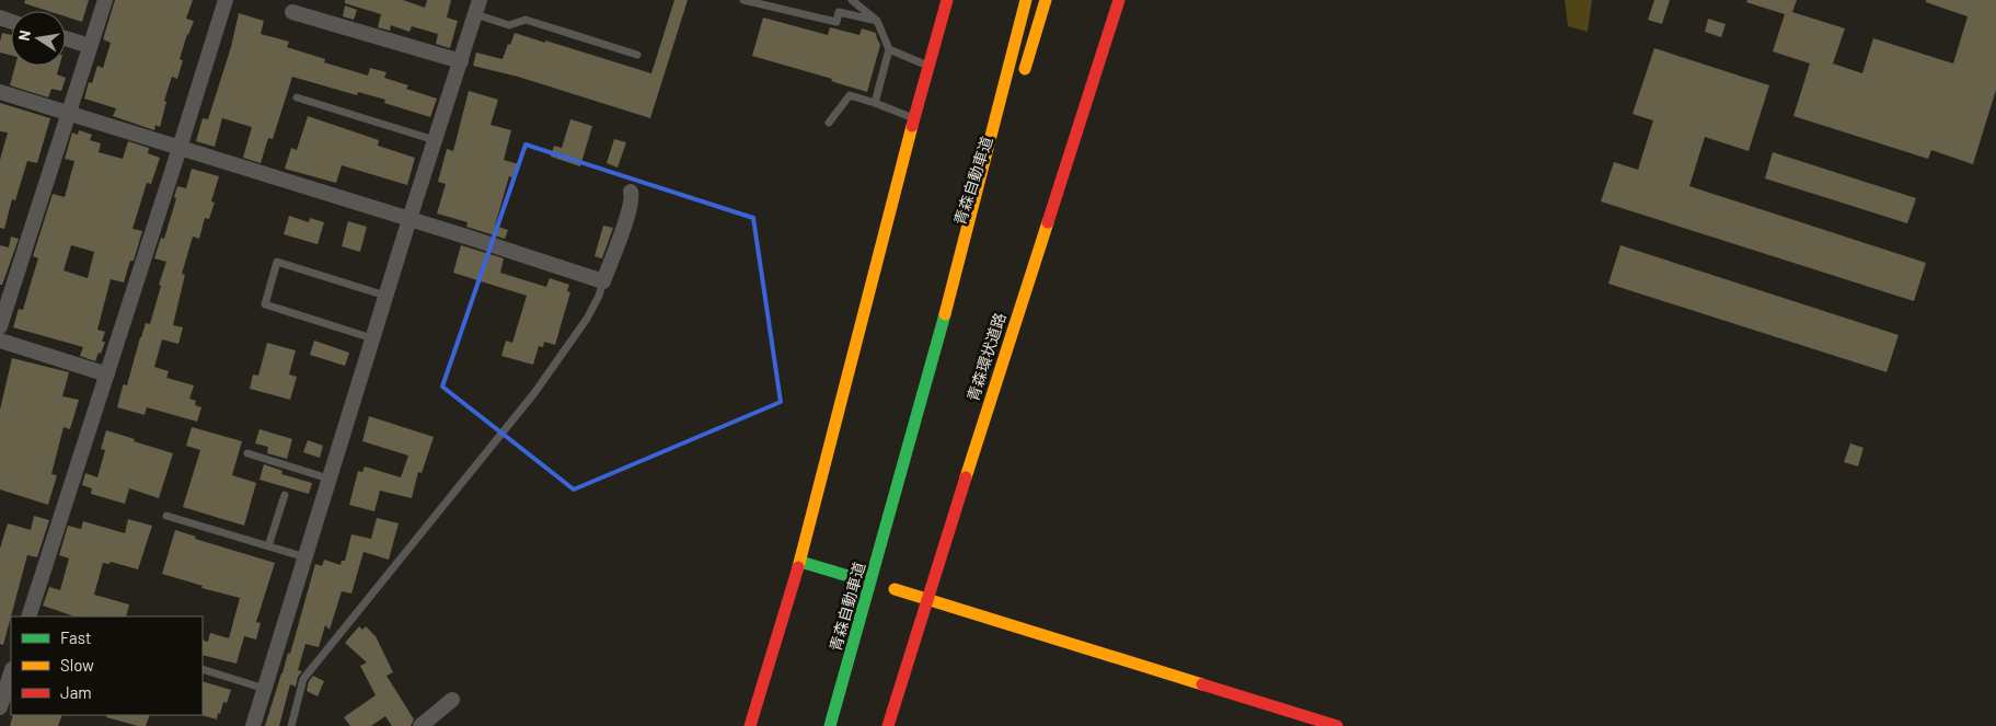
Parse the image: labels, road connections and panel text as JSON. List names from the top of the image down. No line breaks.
{"streets":{"main road":["青森自動車道","青森環状道路"]},"legend":["Fast","Slow","Jam"],"north":"left"}
